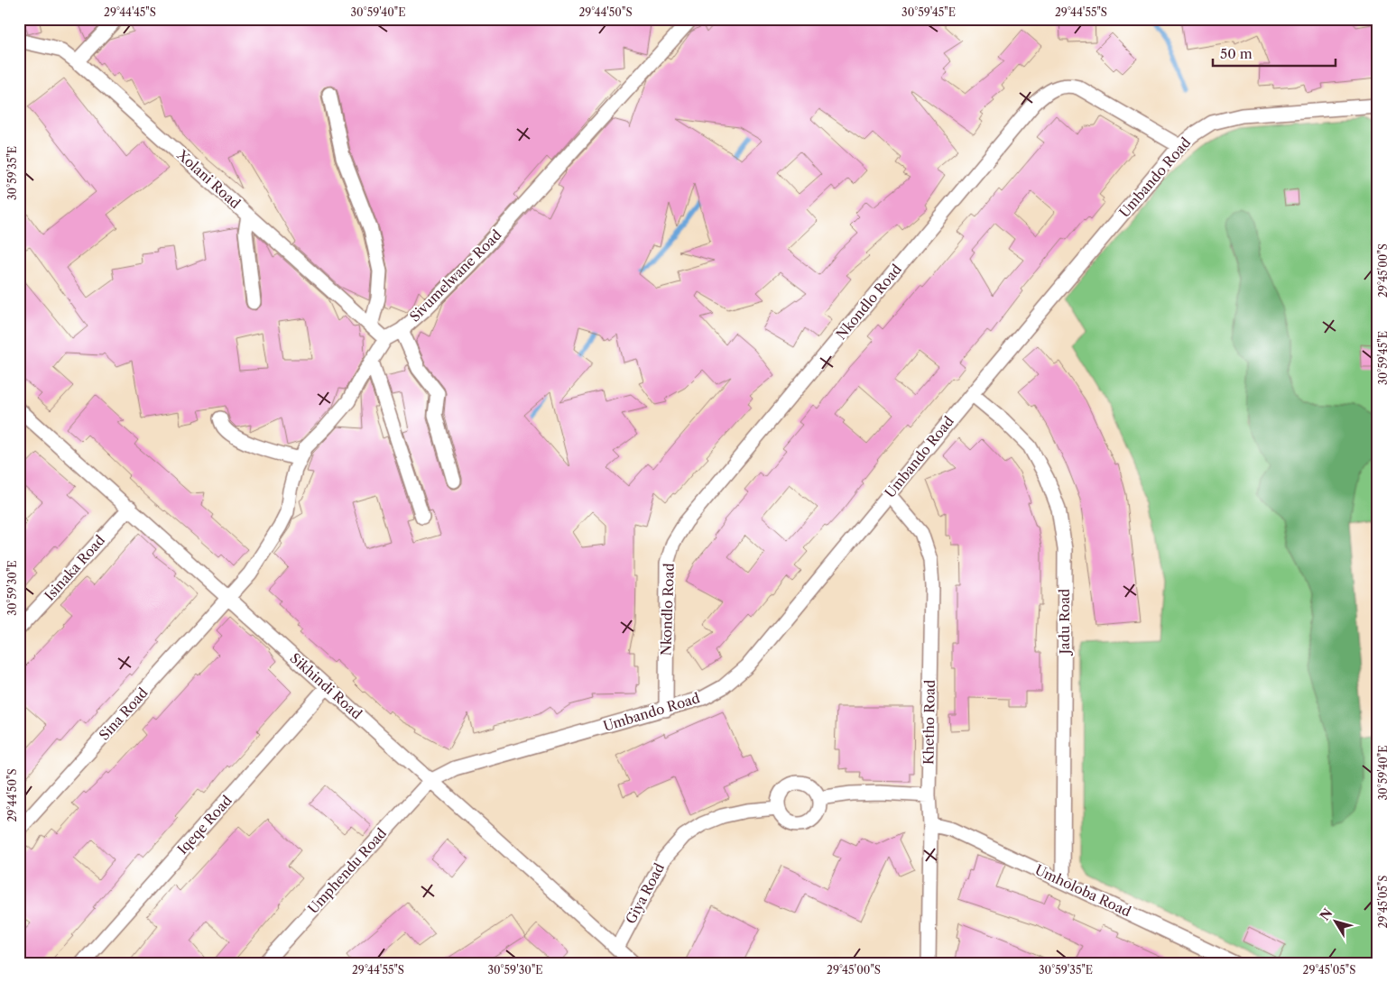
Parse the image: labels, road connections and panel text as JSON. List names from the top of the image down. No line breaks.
{"streets":{"street":["Umbando Road","Xolani Road","Sivumelwane Road","Nkondlo Road","Isinaka Road","Jadu Road","Sikhindi Road","Sina Road","Khetho Road","Iqeqe Road","Umphendu Road","Umholoba Road","Giya Road"]},"crossings":[["Umbando Road","Nkondlo Road"],["Umbando Road","Jadu Road"],["Umbando Road","Sikhindi Road"],["Umbando Road","Khetho Road"],["Umbando Road","Umphendu Road"],["Xolani Road","Sivumelwane Road"],["Sivumelwane Road","Sikhindi Road"],["Sivumelwane Road","Sina Road"],["Isinaka Road","Sikhindi Road"],["Jadu Road","Umholoba Road"],["Sikhindi Road","Sina Road"],["Sikhindi Road","Iqeqe Road"],["Sikhindi Road","Umphendu Road"],["Sikhindi Road","Giya Road"],["Khetho Road","Umholoba Road"]],"scale_bar":"50 m","north":"top left","coordinates":["29°44'45\"S","30°59'40\"E","29°44'50\"S","30°59'45\"E","29°44'55\"S","30°59'35\"E","29°45'00\"S","30°59'30\"E","29°45'05\"S"]}
